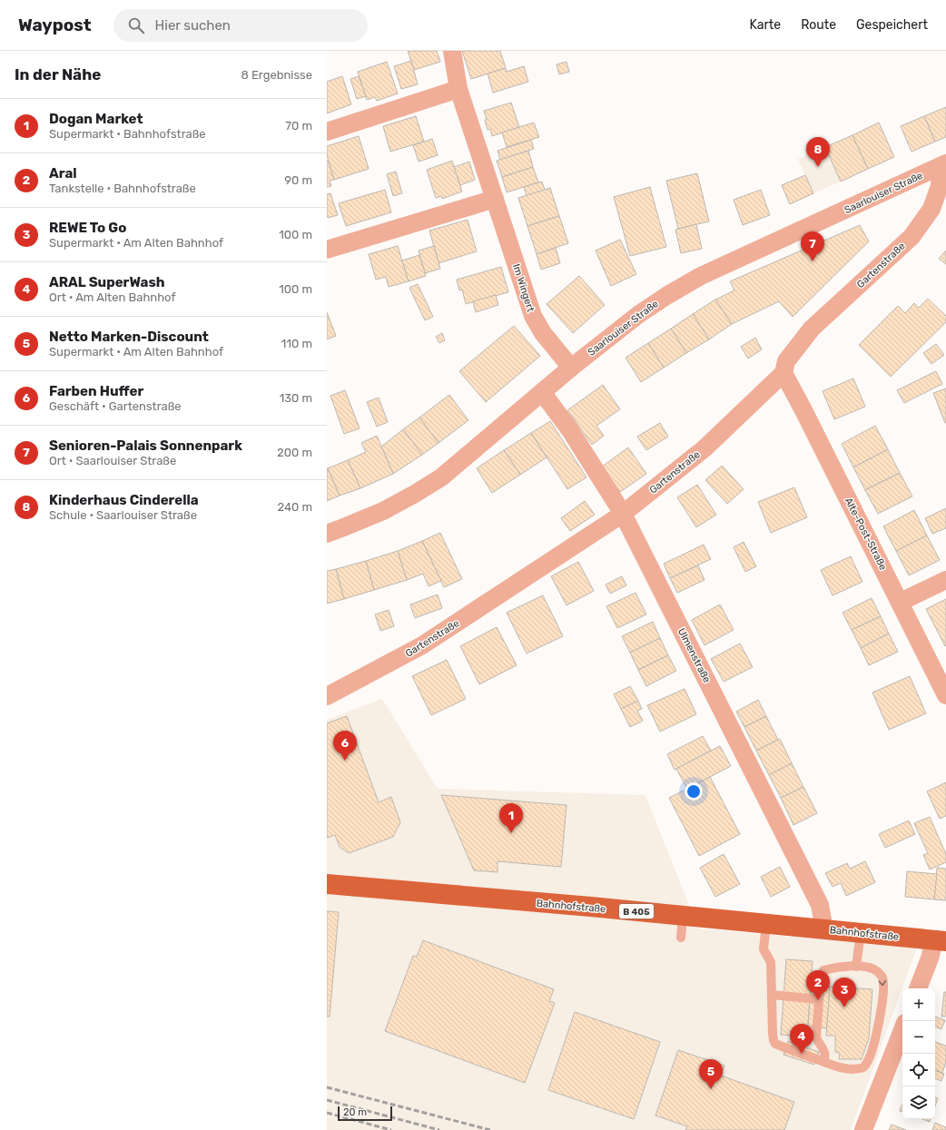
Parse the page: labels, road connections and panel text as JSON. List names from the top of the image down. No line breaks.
{"streets":{"main road":["Bahnhofstraße","B 405"],"street":["Saarlouiser Straße","Gartenstraße","Im Wingert","Alte-Post-Straße","Ulmenstraße"]},"crossings":[["Saarlouiser Straße","Gartenstraße"],["Saarlouiser Straße","Im Wingert"],["Saarlouiser Straße","Ulmenstraße"],["Gartenstraße","Alte-Post-Straße"],["Gartenstraße","Ulmenstraße"],["Ulmenstraße","Bahnhofstraße"]],"scale_bar":"20 m","page":{"header":"Waypost","search":"Hier suchen","nav":["Karte","Route","Gespeichert"],"heading":["In der Nähe","8 Ergebnisse"],"list":[{"mark":"1","name":"Dogan Market","note":"Supermarkt · Bahnhofstraße","value":"70 m"},{"mark":"2","name":"Aral","note":"Tankstelle · Bahnhofstraße","value":"90 m"},{"mark":"3","name":"REWE To Go","note":"Supermarkt · Am Alten Bahnhof","value":"100 m"},{"mark":"4","name":"ARAL SuperWash","note":"Ort · Am Alten Bahnhof","value":"100 m"},{"mark":"5","name":"Netto Marken-Discount","note":"Supermarkt · Am Alten Bahnhof","value":"110 m"},{"mark":"6","name":"Farben Huffer","note":"Geschäft · Gartenstraße","value":"130 m"},{"mark":"7","name":"Senioren-Palais Sonnenpark","note":"Ort · Saarlouiser Straße","value":"200 m"},{"mark":"8","name":"Kinderhaus Cinderella","note":"Schule · Saarlouiser Straße","value":"240 m"}],"pins":["8","7","6","1","2","3","4","5"],"map_buttons":["+","−"],"scale":"20 m"}}
